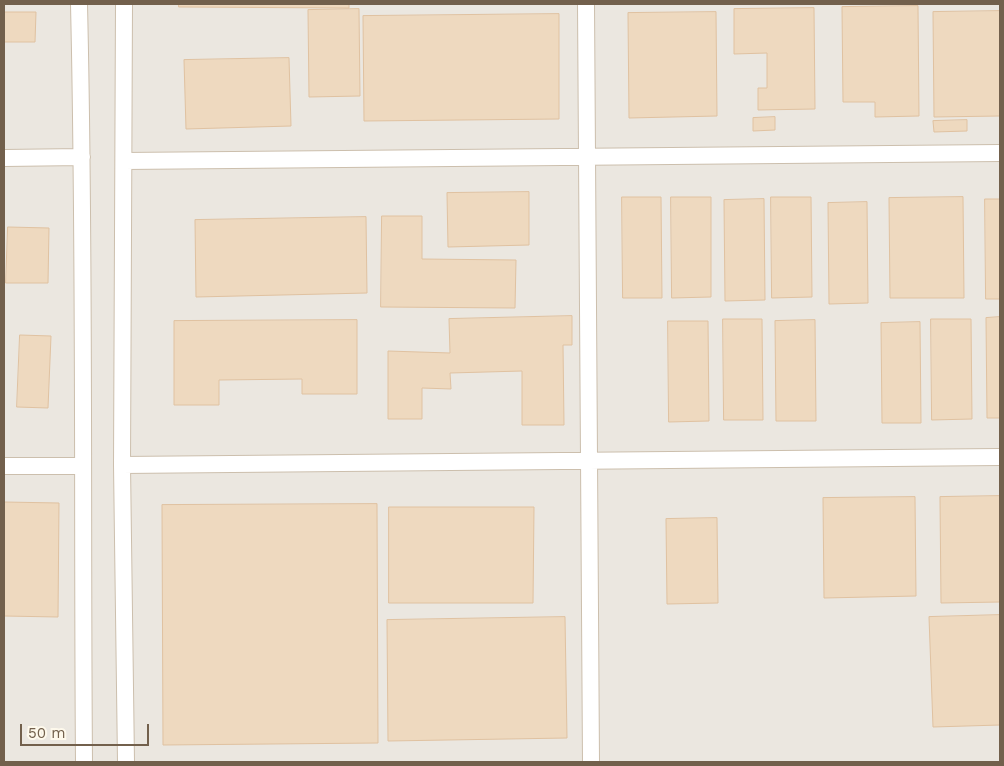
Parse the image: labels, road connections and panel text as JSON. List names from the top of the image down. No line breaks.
{"scale_bar":"50 m"}
